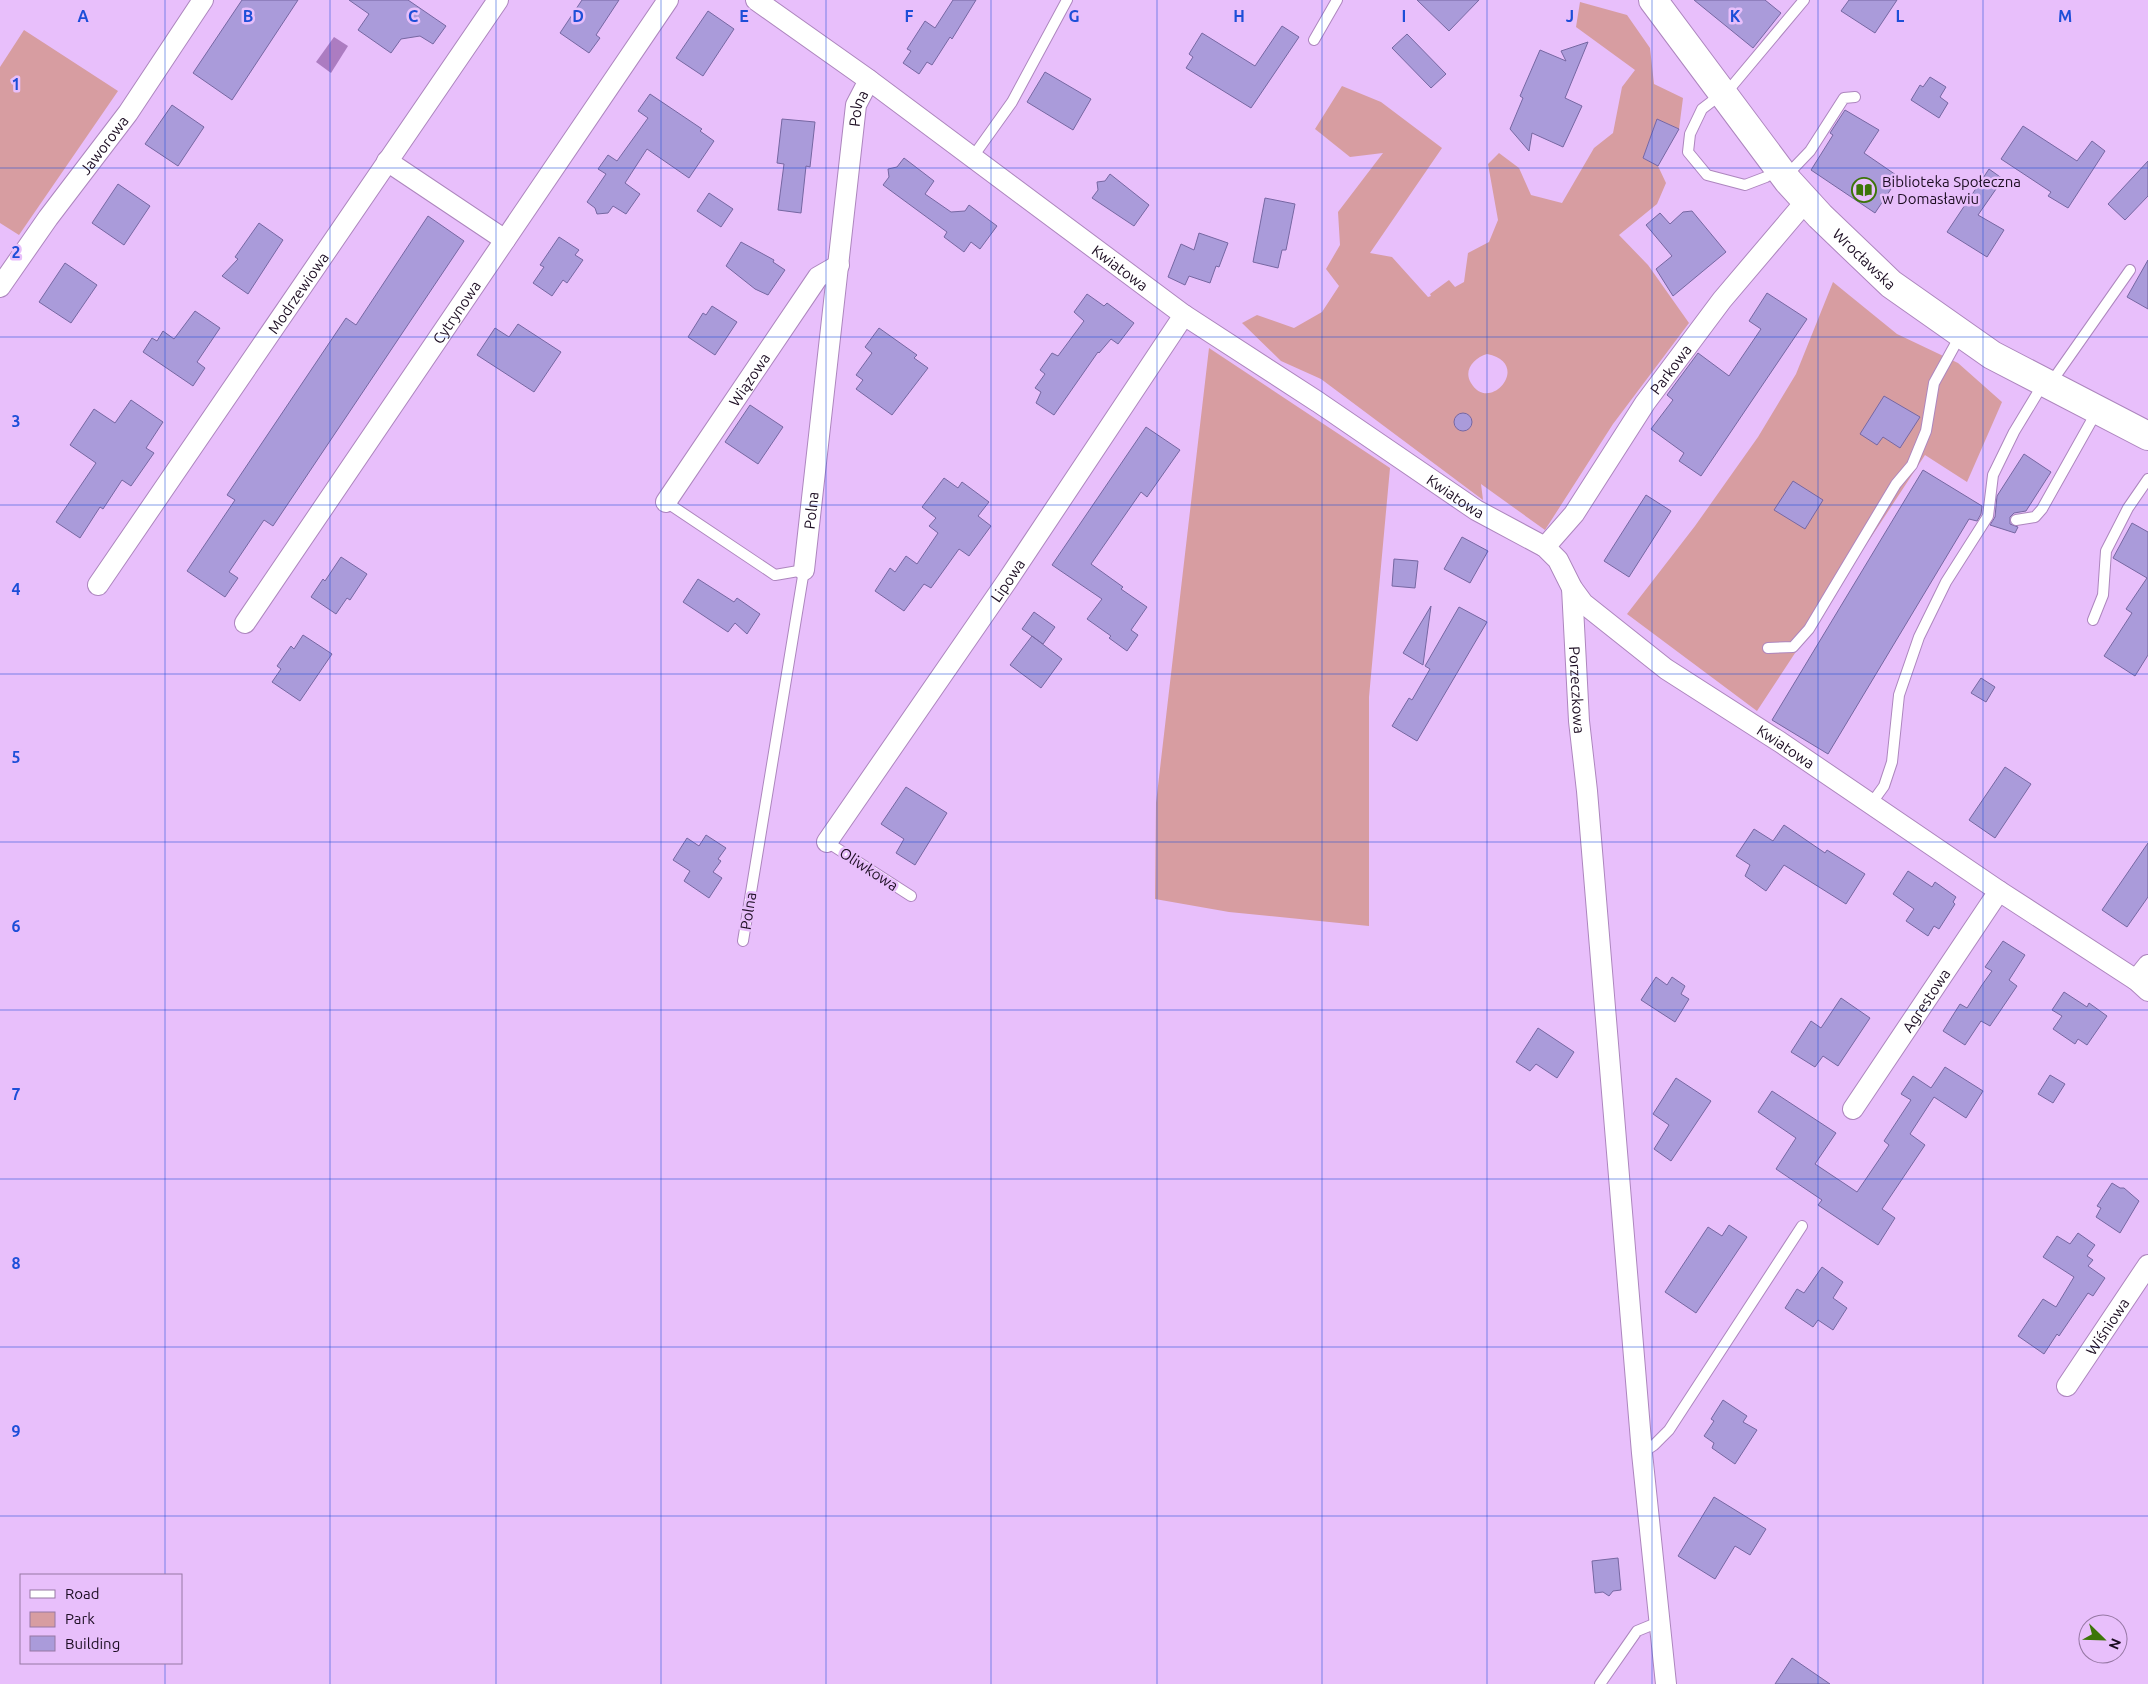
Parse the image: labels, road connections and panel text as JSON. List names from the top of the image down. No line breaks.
{"streets":{"main road":["Wrocławska"],"street":["Polna","Jaworowa","Kwiatowa","Modrzewiowa","Cytrynowa","Parkowa","Wiązowa","Lipowa","Porzeczkowa","Agrestowa","Wiśniowa"],"lane":["Oliwkowa"]},"crossings":[["Polna","Kwiatowa"],["Polna","Wiązowa"],["Wrocławska","Parkowa"],["Kwiatowa","Parkowa"],["Kwiatowa","Lipowa"],["Kwiatowa","Porzeczkowa"],["Kwiatowa","Agrestowa"],["Lipowa","Oliwkowa"]],"places":{"library":["Biblioteka Społeczna w Domasławiu"]},"legend":["Road","Park","Building"],"north":"bottom right","grid":{"columns":["A","B","C","D","E","F","G","H","I","J","K","L","M"],"rows":["1","2","3","4","5","6","7","8","9"]}}
